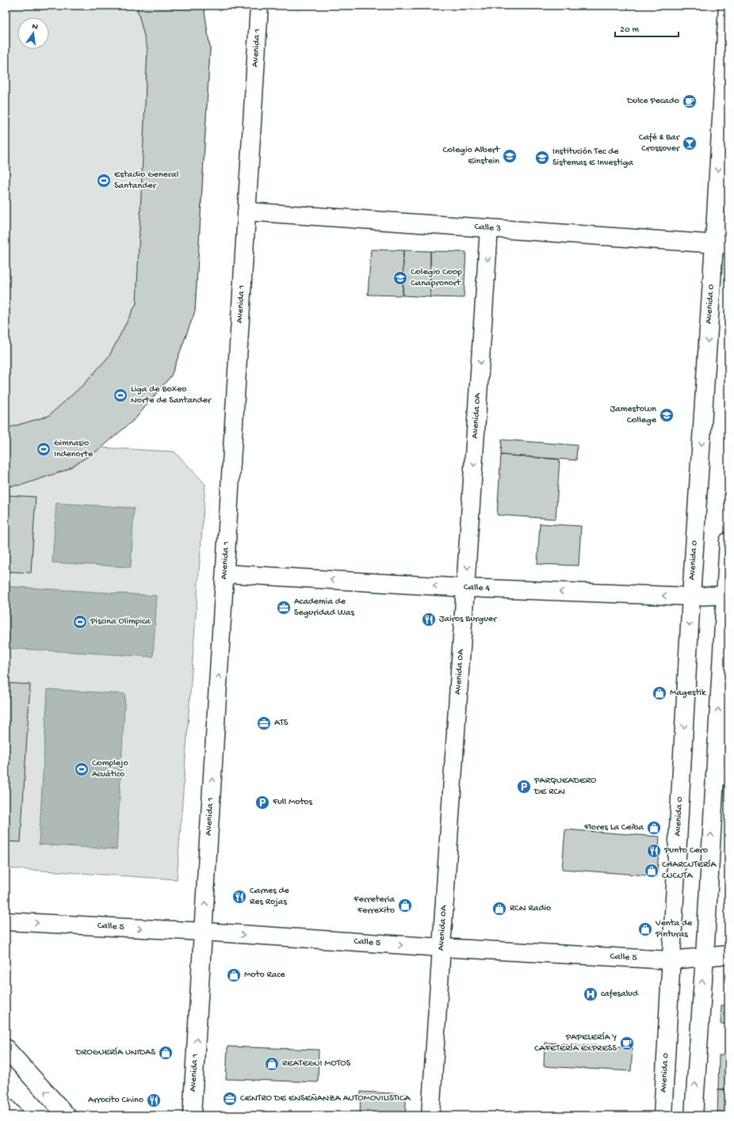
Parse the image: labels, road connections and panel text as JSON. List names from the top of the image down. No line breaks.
{"streets":{"street":["Avenida 1","Calle 3","Avenida 0","Avenida 0A","Calle 4","Calle 5"]},"crossings":[["Avenida 1","Calle 3"],["Avenida 1","Calle 4"],["Avenida 1","Calle 5"],["Calle 3","Avenida 0"],["Calle 3","Avenida 0A"],["Avenida 0","Calle 4"],["Avenida 0","Calle 5"],["Avenida 0A","Calle 4"],["Avenida 0A","Calle 5"]],"one_way":["Avenida 1","Avenida 0A","Calle 4","Calle 5"],"places":{"cafe":["Dulce Pecado","PAPELERÍA Y CAFETERÍA EXPRESS"],"bar":["Café & Bar Crossover"],"school or university":["Colegio Albert Einstein","Institución Tec de Sistemas E Investiga","Colegio Coop Canapronort","Jamestown College"],"sports":["Estadio General Santander","Liga de Boxeo Norte de Santander","Gimnasio Indenorte","Piscina Olímpica","Complejo Acuático"],"office":["Academia de Seguridad Was","ATS","CENTRO DE ENSEÑANZA AUTOMOVILISTICA"],"restaurant":["Jairos Burguer","Punto Cero","Carnes de Res Rojas","Arrocito Chino"],"shop":["Magestik","Flores La Ceiba","CHARCUTERÍA CUCUTA","Ferreteria Ferrexito","RCN Radio","Venta de Pinturas","Moto Race","DROGUERÍA UNIDAS","REATEGUI MOTOS"],"parking":["PARQUEADERO DE RCN","Full Motos"],"hospital":["cafesalud"]},"scale_bar":"20 m","north":"top"}
